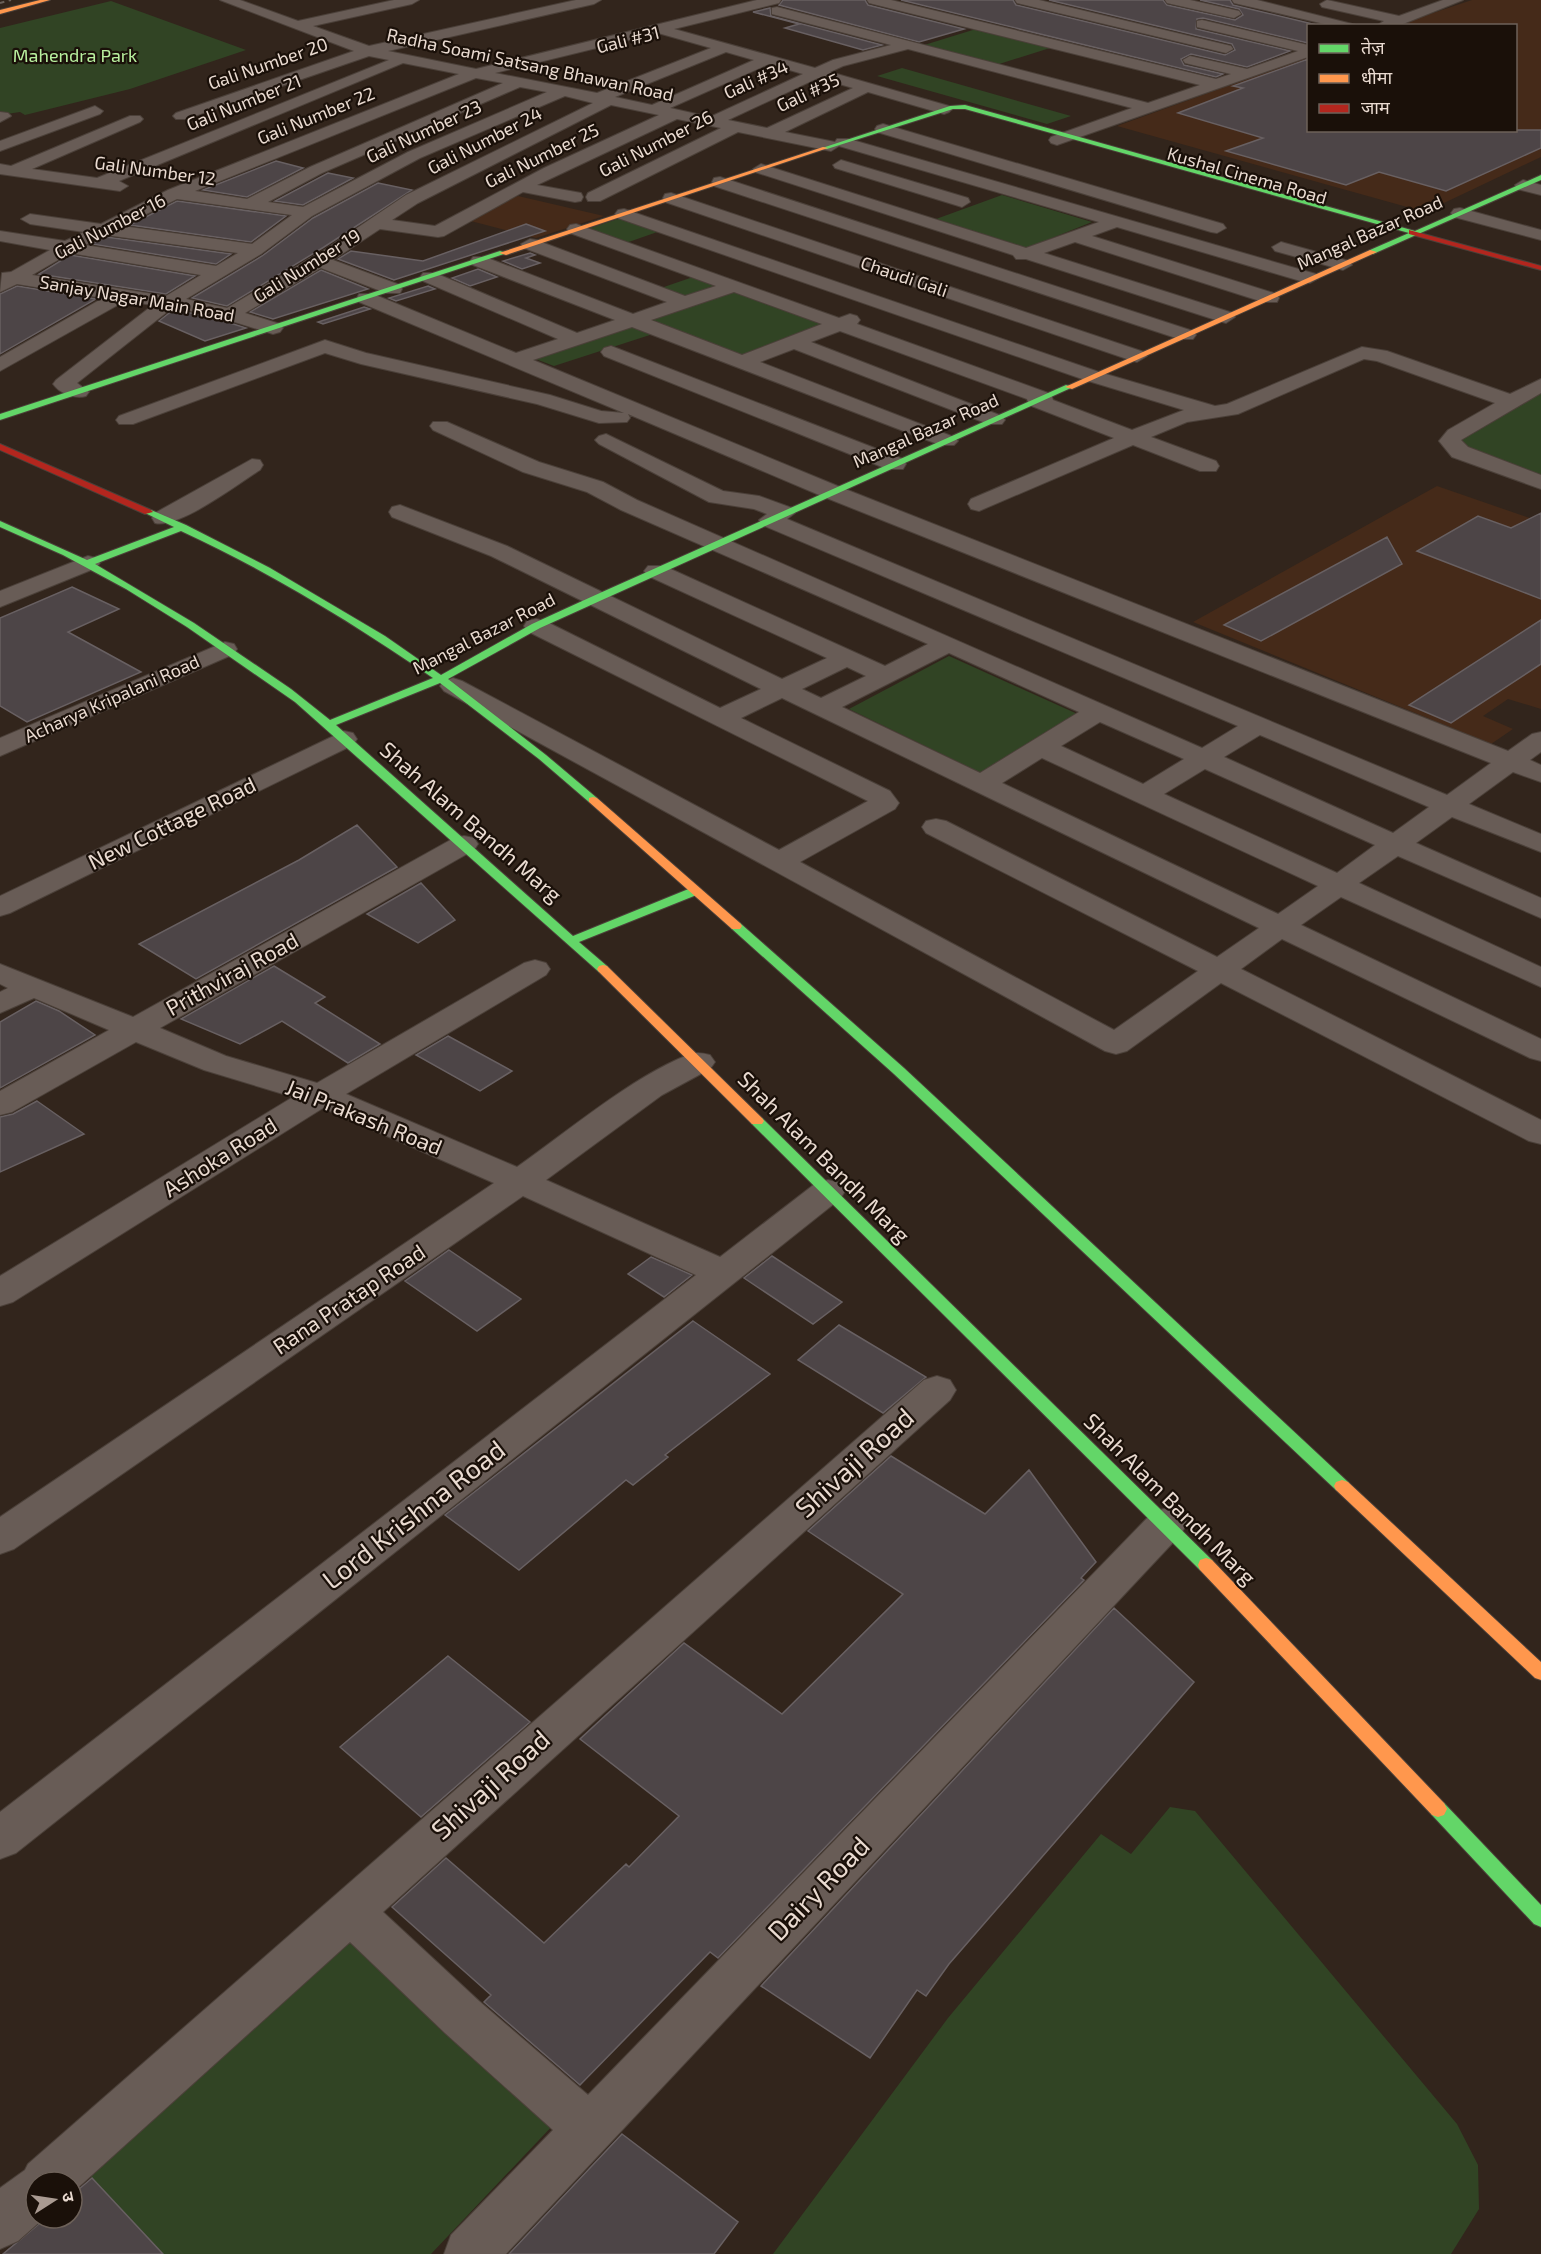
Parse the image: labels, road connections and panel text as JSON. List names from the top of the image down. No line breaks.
{"streets":{"street":["Gali #31","Gali Number 20","Radha Soami Satsang Bhawan Road","Gali #34","Gali #35","Gali Number 21","Gali Number 22","Gali Number 23","Gali Number 24","Gali Number 26","Gali Number 25","Gali Number 12","Kushal Cinema Road","Gali Number 16","Mangal Bazar Road","Gali Number 19","Chaudi Gali","Sanjay Nagar Main Road","Acharya Kripalani Road","Shah Alam Bandh Marg","New Cottage Road","Prithviraj Road","Jai Prakash Road","Ashoka Road","Rana Pratap Road","Shivaji Road","Lord Krishna Road","Dairy Road"]},"crossings":[["Gali Number 20","Radha Soami Satsang Bhawan Road"],["Radha Soami Satsang Bhawan Road","Gali #34"],["Radha Soami Satsang Bhawan Road","Gali #35"],["Radha Soami Satsang Bhawan Road","Gali Number 21"],["Radha Soami Satsang Bhawan Road","Gali Number 22"],["Radha Soami Satsang Bhawan Road","Gali Number 23"],["Radha Soami Satsang Bhawan Road","Gali Number 24"],["Radha Soami Satsang Bhawan Road","Gali Number 26"],["Radha Soami Satsang Bhawan Road","Gali Number 25"],["Radha Soami Satsang Bhawan Road","Mangal Bazar Road"],["Gali Number 21","Gali Number 12"],["Gali Number 22","Gali Number 12"],["Gali Number 22","Gali Number 16"],["Gali Number 23","Gali Number 12"],["Gali Number 23","Sanjay Nagar Main Road"],["Gali Number 24","Gali Number 25"],["Gali Number 24","Gali Number 19"],["Gali Number 25","Gali Number 19"],["Gali Number 12","Gali Number 16"],["Kushal Cinema Road","Mangal Bazar Road"],["Gali Number 16","Sanjay Nagar Main Road"],["Mangal Bazar Road","Chaudi Gali"],["Mangal Bazar Road","Shah Alam Bandh Marg"],["Mangal Bazar Road","New Cottage Road"],["Gali Number 19","Sanjay Nagar Main Road"],["Acharya Kripalani Road","Shah Alam Bandh Marg"],["Shah Alam Bandh Marg","New Cottage Road"],["Shah Alam Bandh Marg","Prithviraj Road"],["Shah Alam Bandh Marg","Rana Pratap Road"],["Shah Alam Bandh Marg","Lord Krishna Road"],["Shah Alam Bandh Marg","Dairy Road"],["Prithviraj Road","Jai Prakash Road"],["Jai Prakash Road","Ashoka Road"],["Jai Prakash Road","Rana Pratap Road"],["Jai Prakash Road","Lord Krishna Road"]],"parks":["Mahendra Park"],"legend":["तेज़","धीमा","जाम"],"north":"right"}
